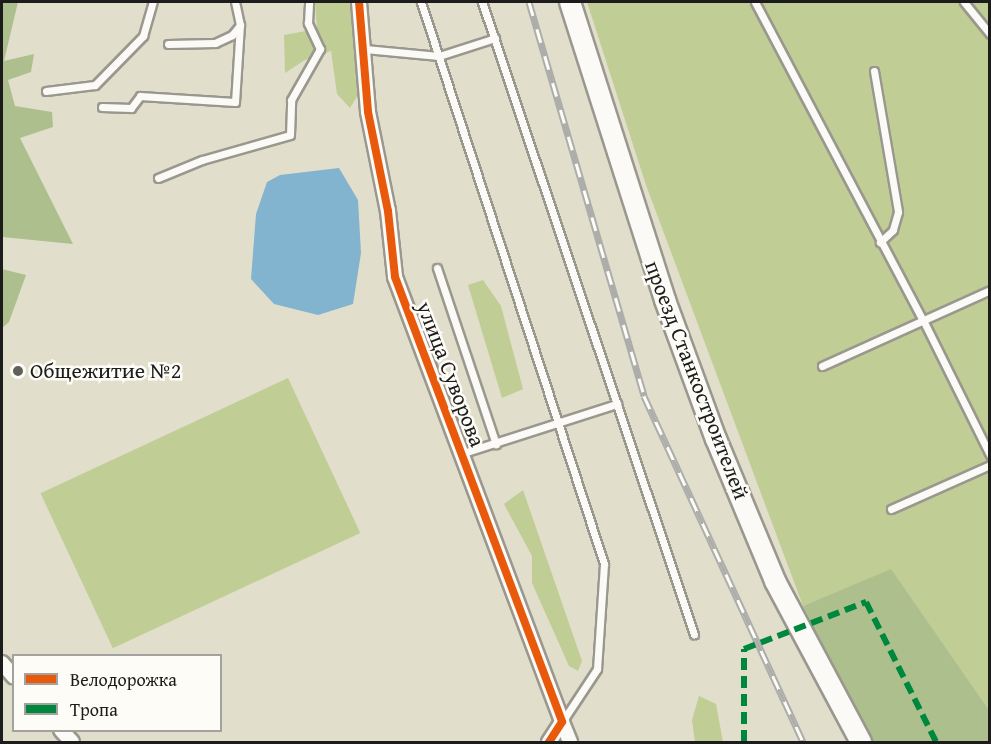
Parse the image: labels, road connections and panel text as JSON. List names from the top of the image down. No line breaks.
{"streets":{"main road":["проезд Станкостроителей"],"street":["улица Суворова"]},"places":["Общежитие №2"],"legend":["Велодорожка","Тропа"]}
